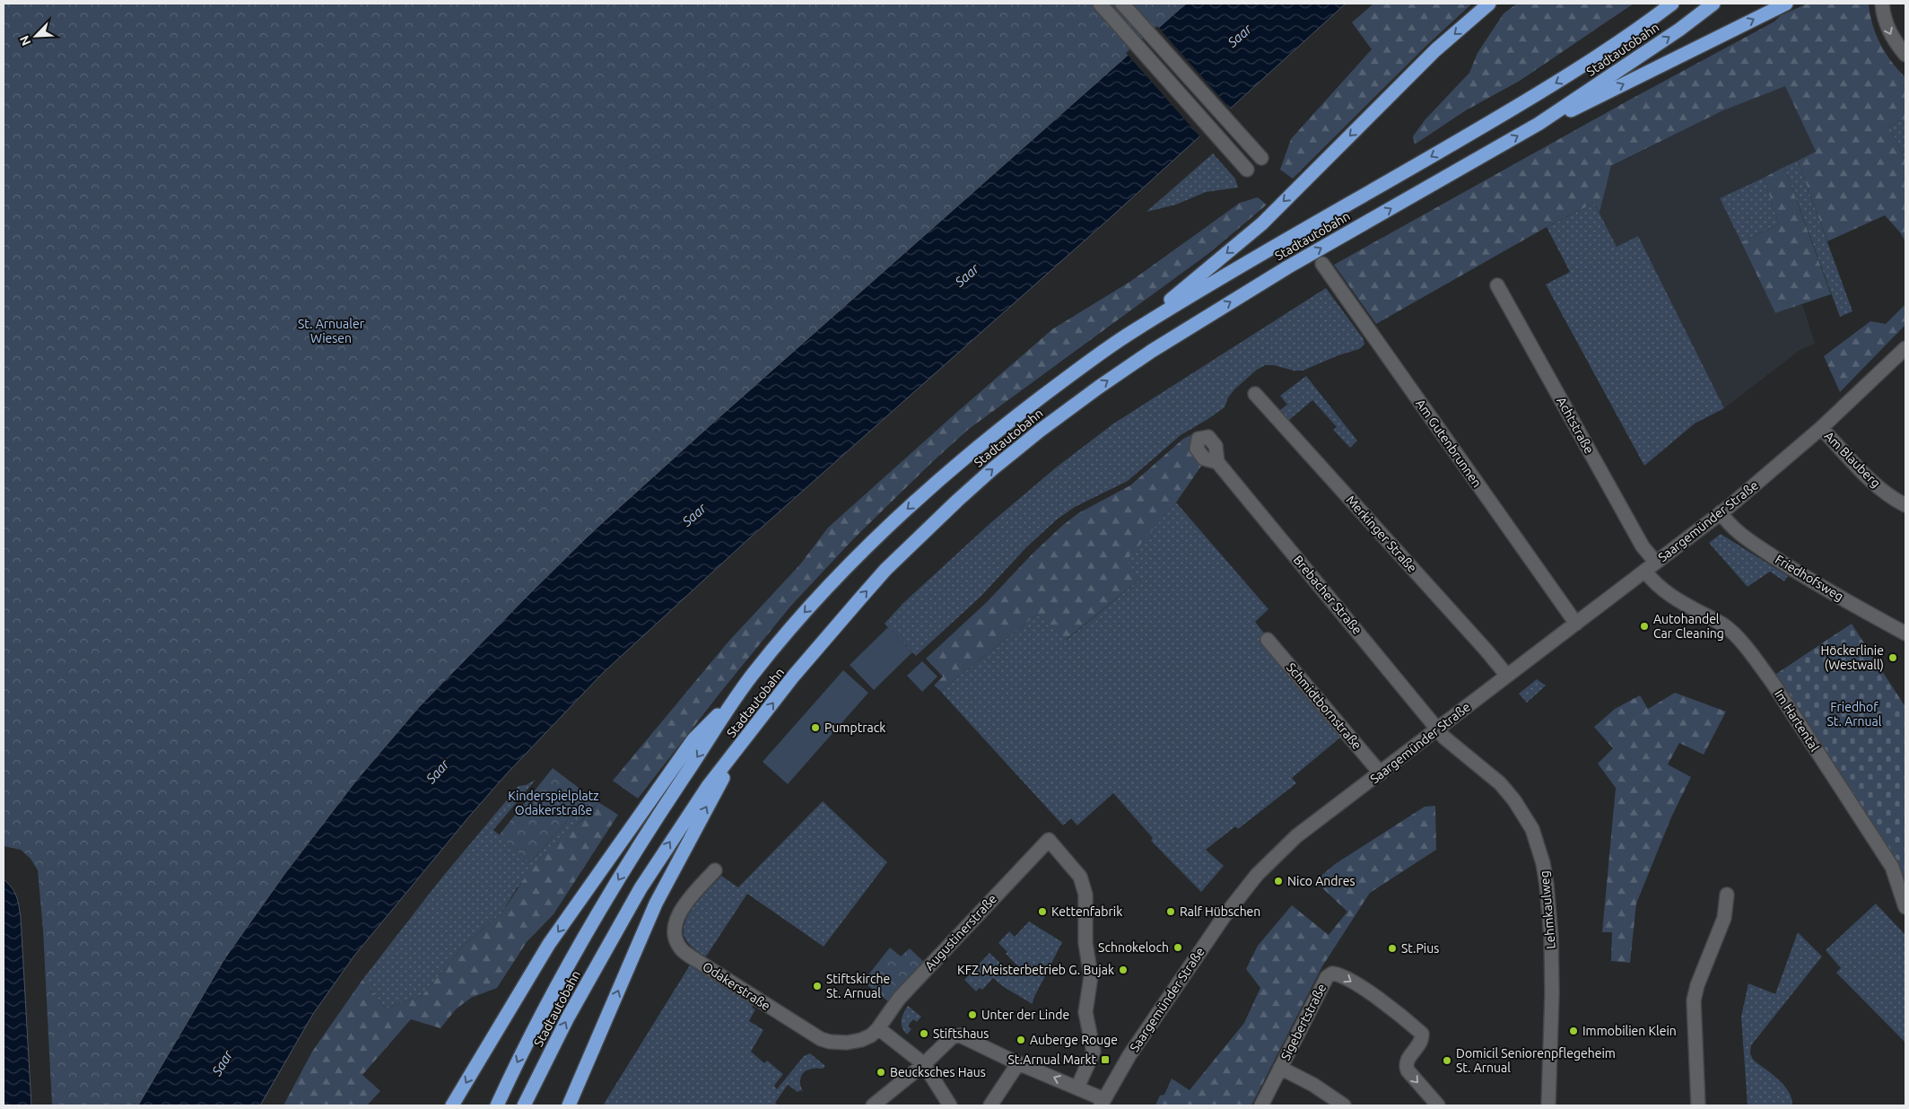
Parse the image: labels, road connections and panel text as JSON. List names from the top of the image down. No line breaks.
{"streets":{"highway":["Stadtautobahn"],"street":["Achtstraße","Am Gutenbrunnen","Am Blauberg","Saargemünder Straße","Merkinger Straße","Friedhofsweg","Brebacher Straße","Schmidtbornstraße","Im Hartental","Lehmkaulweg","Augustinerstraße","Odakerstraße","Sigebertstraße"]},"crossings":[["Achtstraße","Saargemünder Straße"],["Achtstraße","Im Hartental"],["Am Gutenbrunnen","Saargemünder Straße"],["Am Blauberg","Saargemünder Straße"],["Saargemünder Straße","Merkinger Straße"],["Saargemünder Straße","Friedhofsweg"],["Saargemünder Straße","Brebacher Straße"],["Saargemünder Straße","Schmidtbornstraße"],["Saargemünder Straße","Im Hartental"],["Saargemünder Straße","Lehmkaulweg"],["Saargemünder Straße","Augustinerstraße"],["Brebacher Straße","Lehmkaulweg"],["Augustinerstraße","Odakerstraße"]],"water":["Saar"],"parks":["St. Arnualer Wiesen","Friedhof St. Arnual","Kinderspielplatz Odakerstraße"],"places":{"other":["Autohandel Car Cleaning","Höckerlinie (Westwall)","Pumptrack","Nico Andres","Kettenfabrik","Ralf Hübschen","Schnokeloch","St.Pius","KFZ Meisterbetrieb G. Bujak","Stiftskirche St. Arnual","Unter der Linde","Immobilien Klein","Stiftshaus","Auberge Rouge","Domicil Seniorenpflegeheim St. Arnual","Beucksches Haus"],"transit":["St.Arnual Markt"]},"north":"bottom left"}
